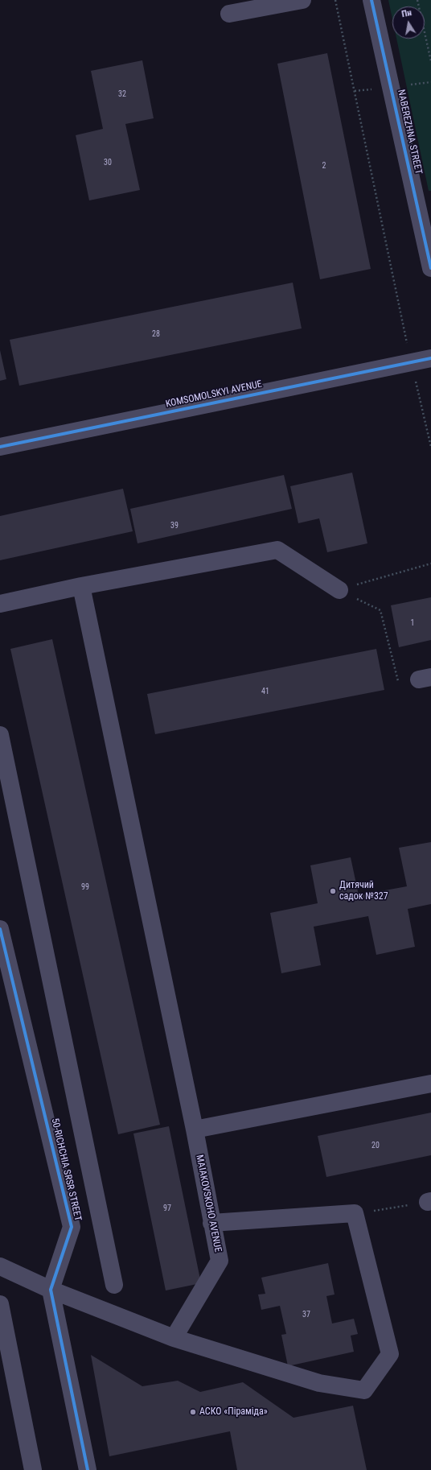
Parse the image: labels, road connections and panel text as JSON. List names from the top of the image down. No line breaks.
{"streets":{"street":["NABEREZHNA STREET","KOMSOMOLSKYI AVENUE","50-RICHCHIA SRSR STREET","MAIAKOVSKOHO AVENUE"]},"places":["Дитячий садок №327","АСКО «Піраміда»"],"house_numbers":["32","30","2","28","39","1","41","99","20","97","37"],"north":"top"}
